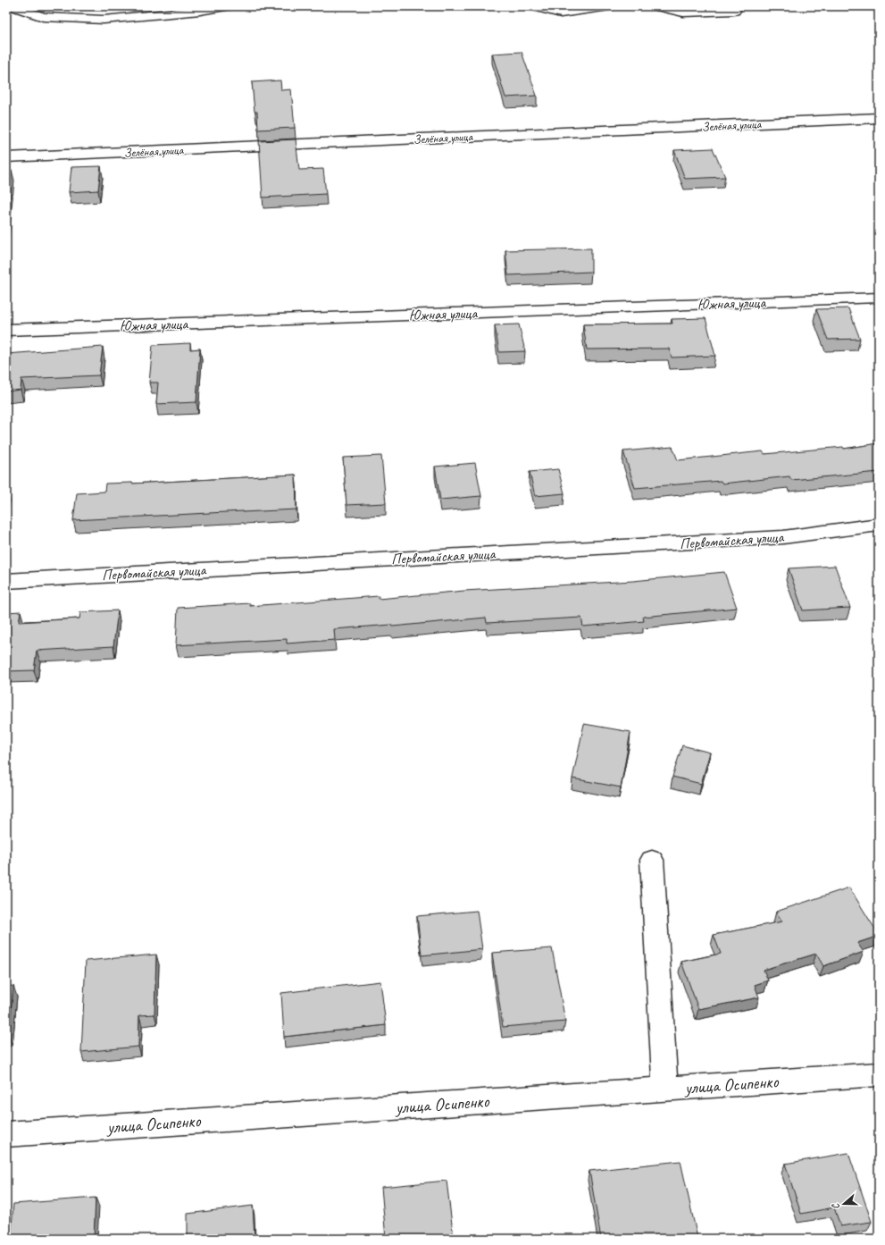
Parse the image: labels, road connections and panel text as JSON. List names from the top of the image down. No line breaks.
{"streets":{"street":["Зелёная улица","Южная улица","Первомайская улица","улица Осипенко"]},"north":"left"}
